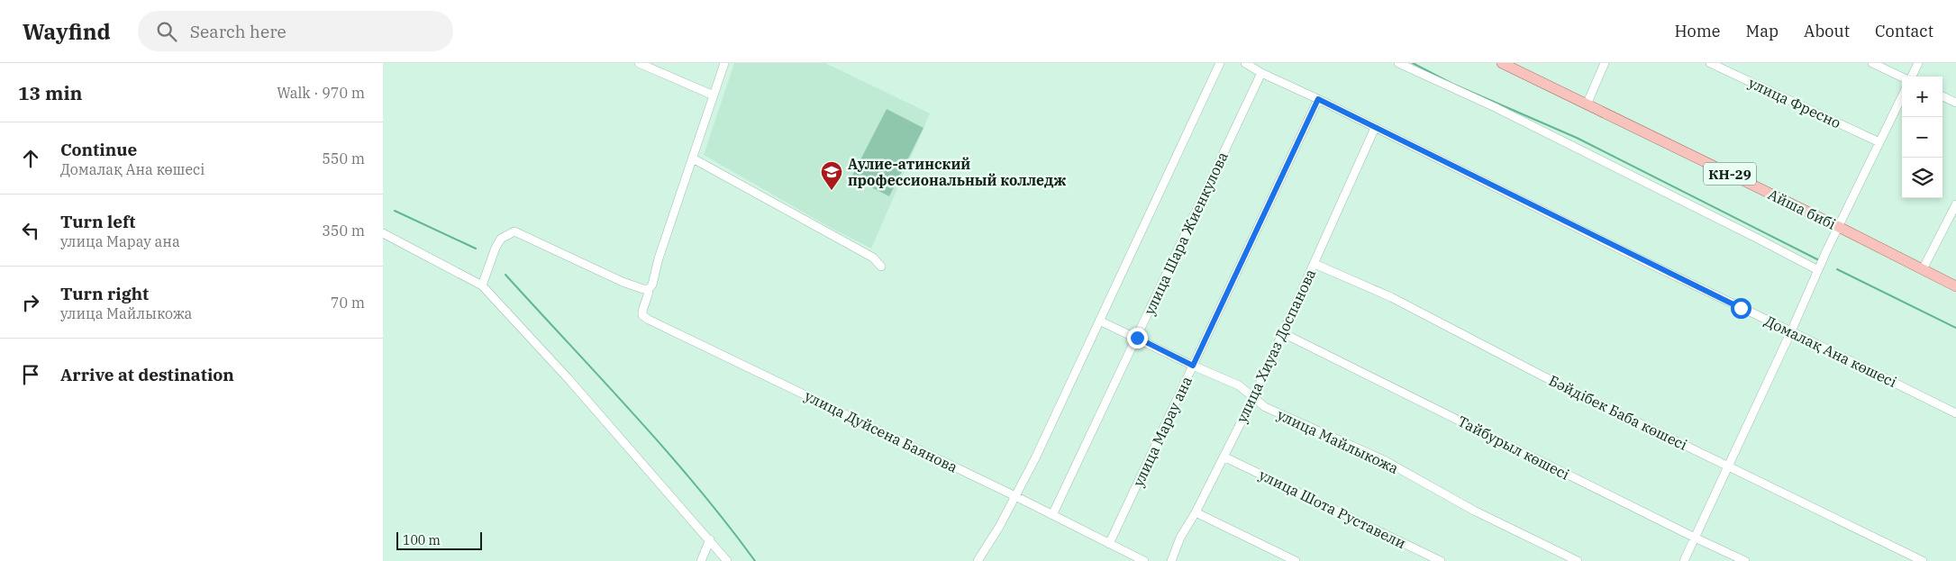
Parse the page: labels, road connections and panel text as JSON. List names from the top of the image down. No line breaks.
{"streets":{"main road":["КН-29","Айша бибі"],"street":["улица Фресно","улица Шара Жиенкулова","улица Хиуаз Доспанова","Домалақ Ана көшесі","Бәйдібек Баба көшесі","улица Дуйсена Баянова","улица Марау ана","улица Майлыкожа","Тайбурыл көшесі","улица Шота Руставели"]},"crossings":[["улица Шара Жиенкулова","Домалақ Ана көшесі"],["улица Шара Жиенкулова","улица Дуйсена Баянова"],["улица Шара Жиенкулова","улица Майлыкожа"],["улица Хиуаз Доспанова","Домалақ Ана көшесі"],["улица Хиуаз Доспанова","Бәйдібек Баба көшесі"],["улица Хиуаз Доспанова","улица Майлыкожа"],["улица Хиуаз Доспанова","Тайбурыл көшесі"],["улица Хиуаз Доспанова","улица Шота Руставели"],["Домалақ Ана көшесі","улица Марау ана"],["улица Дуйсена Баянова","улица Марау ана"],["улица Марау ана","улица Майлыкожа"]],"places":{"school or university":["Аулие-атинский профессиональный колледж"]},"scale_bar":"100 m","page":{"header":"Wayfind","search":"Search here","nav":["Home","Map","About","Contact"],"heading":["13 min","Walk · 970 m"],"map_buttons":["+","−"],"list":[["Continue","Домалақ Ана көшесі","550 m"],["Turn left","улица Марау ана","350 m"],["Turn right","улица Майлыкожа","70 m"],"Arrive at destination"],"scale":"100 m"}}
